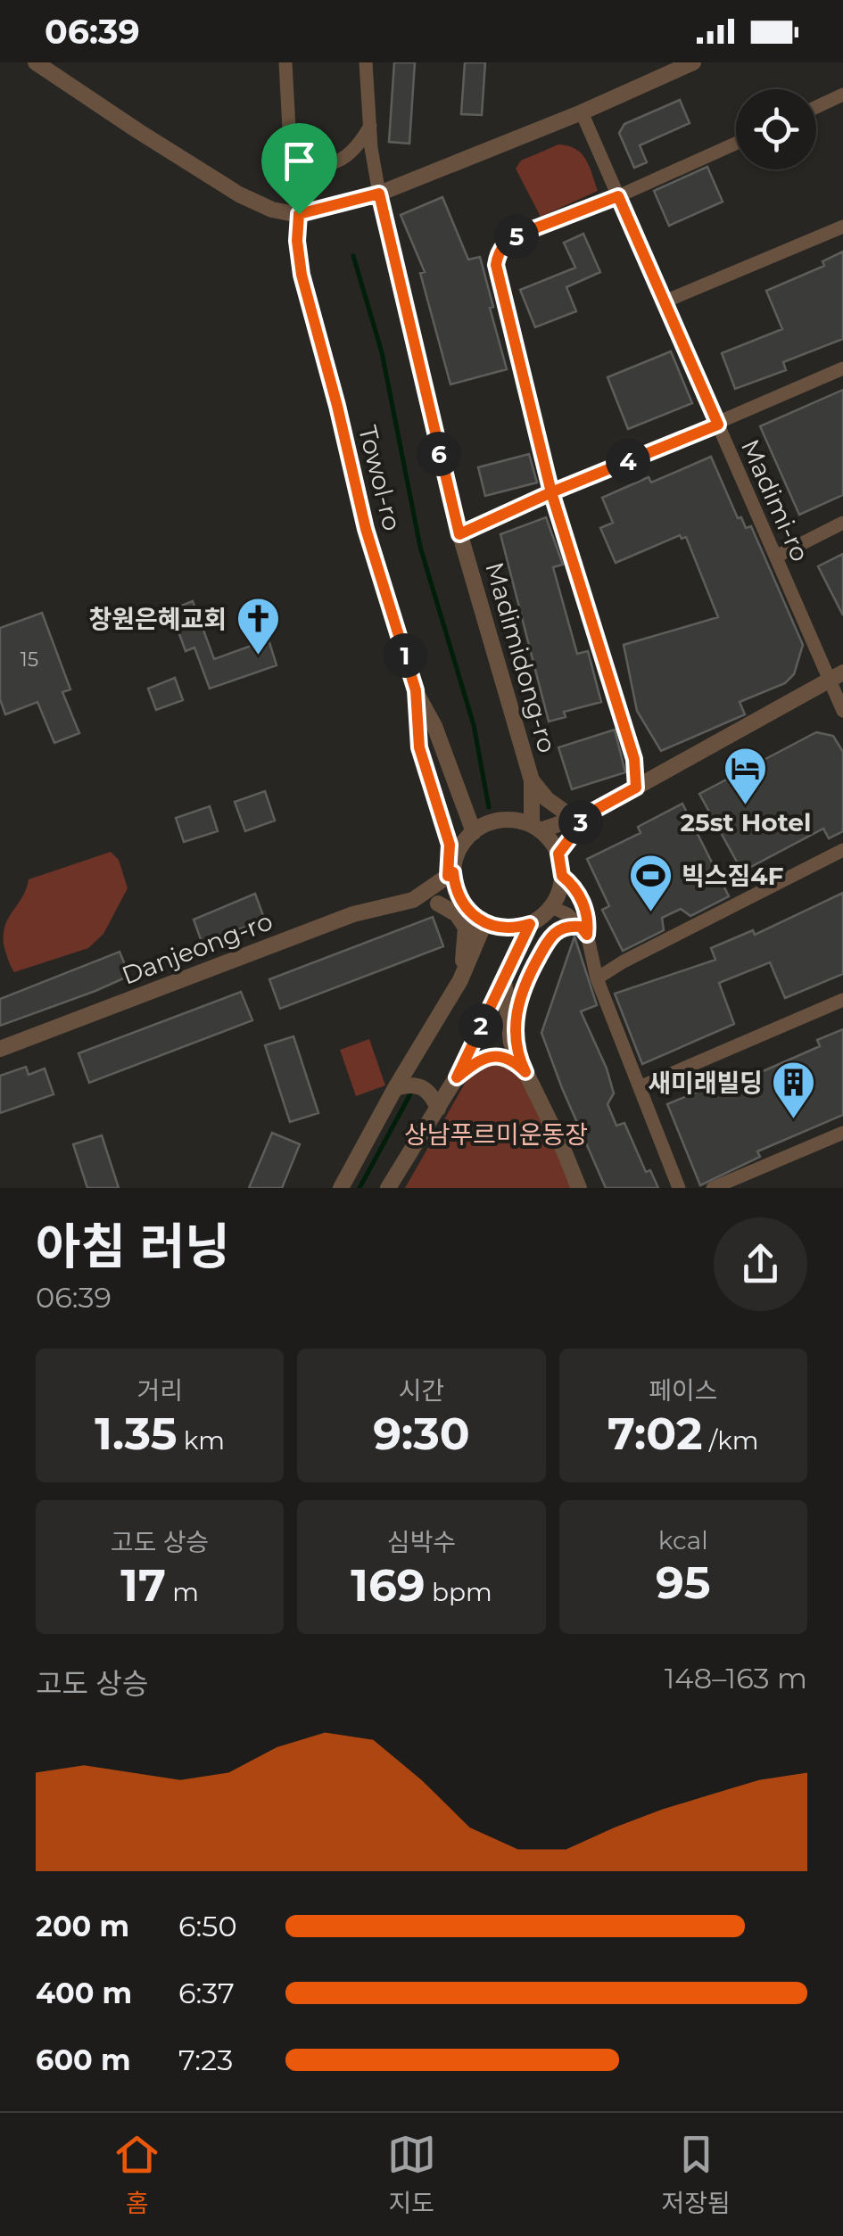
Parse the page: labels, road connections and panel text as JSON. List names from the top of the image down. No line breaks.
{"streets":{"street":["Towol-ro","Madimi-ro","Madimidong-ro","Danjeong-ro"]},"crossings":[["Towol-ro","Madimidong-ro"],["Towol-ro","Danjeong-ro"],["Madimidong-ro","Danjeong-ro"]],"parks":["상남푸르미운동장"],"places":{"church":["창원은혜교회"],"hotel":["25st Hotel"],"sports":["빅스짐4F"],"building":["새미래빌딩"]},"house_numbers":["15"],"page":{"status":"06:39","pins":["5","6","4","1","3","2"],"heading":["아침 러닝","06:39"],"stats":[["거리","1.35 km"],["시간","9:30"],["페이스","7:02 /km"],["고도 상승","17 m"],["심박수","169 bpm"],["kcal","95"]],"chart":["고도 상승","148–163 m"],"list":[{"name":"200 m","note":"6:50"},{"name":"400 m","note":"6:37"},{"name":"600 m","note":"7:23"}],"tabs":["홈","지도","저장됨"]}}
